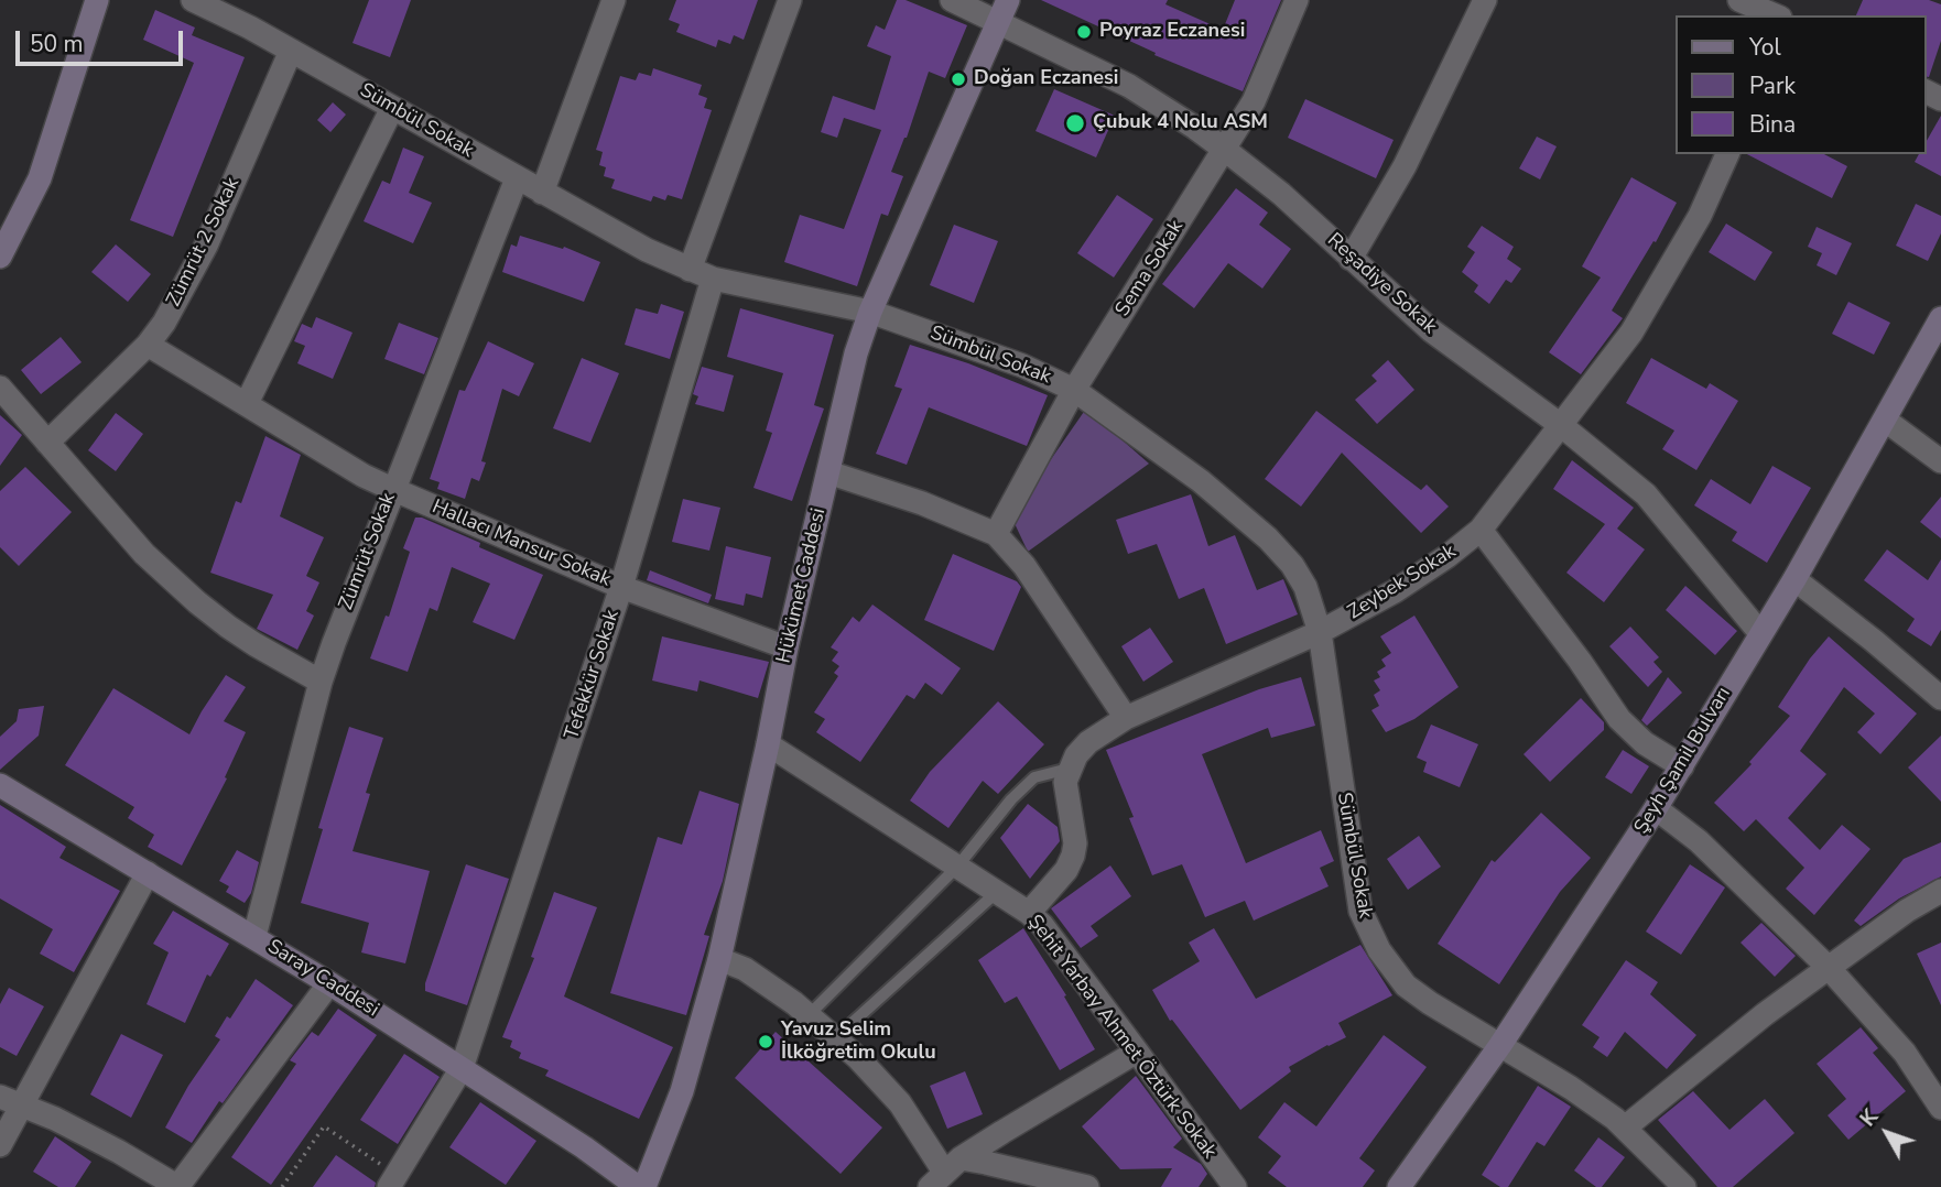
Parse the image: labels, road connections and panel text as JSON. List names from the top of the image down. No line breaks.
{"streets":{"main road":["Hükümet Caddesi","Şeyh Şamil Bulvarı","Saray Caddesi"],"street":["Sümbül Sokak","Zümrüt 2 Sokak","Sema Sokak","Reşadiye Sokak","Hallacı Mansur Sokak","Zümrüt Sokak","Zeybek Sokak","Tefekkür Sokak","Şehit Yarbay Ahmet Öztürk Sokak"]},"crossings":[["Sümbül Sokak","Zümrüt 2 Sokak"],["Sümbül Sokak","Sema Sokak"],["Sümbül Sokak","Zümrüt Sokak"],["Sümbül Sokak","Zeybek Sokak"],["Sümbül Sokak","Hükümet Caddesi"],["Sümbül Sokak","Tefekkür Sokak"],["Sümbül Sokak","Şeyh Şamil Bulvarı"],["Zümrüt 2 Sokak","Hallacı Mansur Sokak"],["Sema Sokak","Reşadiye Sokak"],["Reşadiye Sokak","Zeybek Sokak"],["Reşadiye Sokak","Hükümet Caddesi"],["Reşadiye Sokak","Şeyh Şamil Bulvarı"],["Hallacı Mansur Sokak","Zümrüt Sokak"],["Hallacı Mansur Sokak","Hükümet Caddesi"],["Hallacı Mansur Sokak","Tefekkür Sokak"],["Zümrüt Sokak","Saray Caddesi"],["Hükümet Caddesi","Şehit Yarbay Ahmet Öztürk Sokak"],["Tefekkür Sokak","Saray Caddesi"]],"places":["Poyraz Eczanesi","Doğan Eczanesi","Çubuk 4 Nolu ASM","Yavuz Selim İlköğretim Okulu"],"legend":["Yol","Park","Bina"],"scale_bar":"50 m","north":"top left"}
